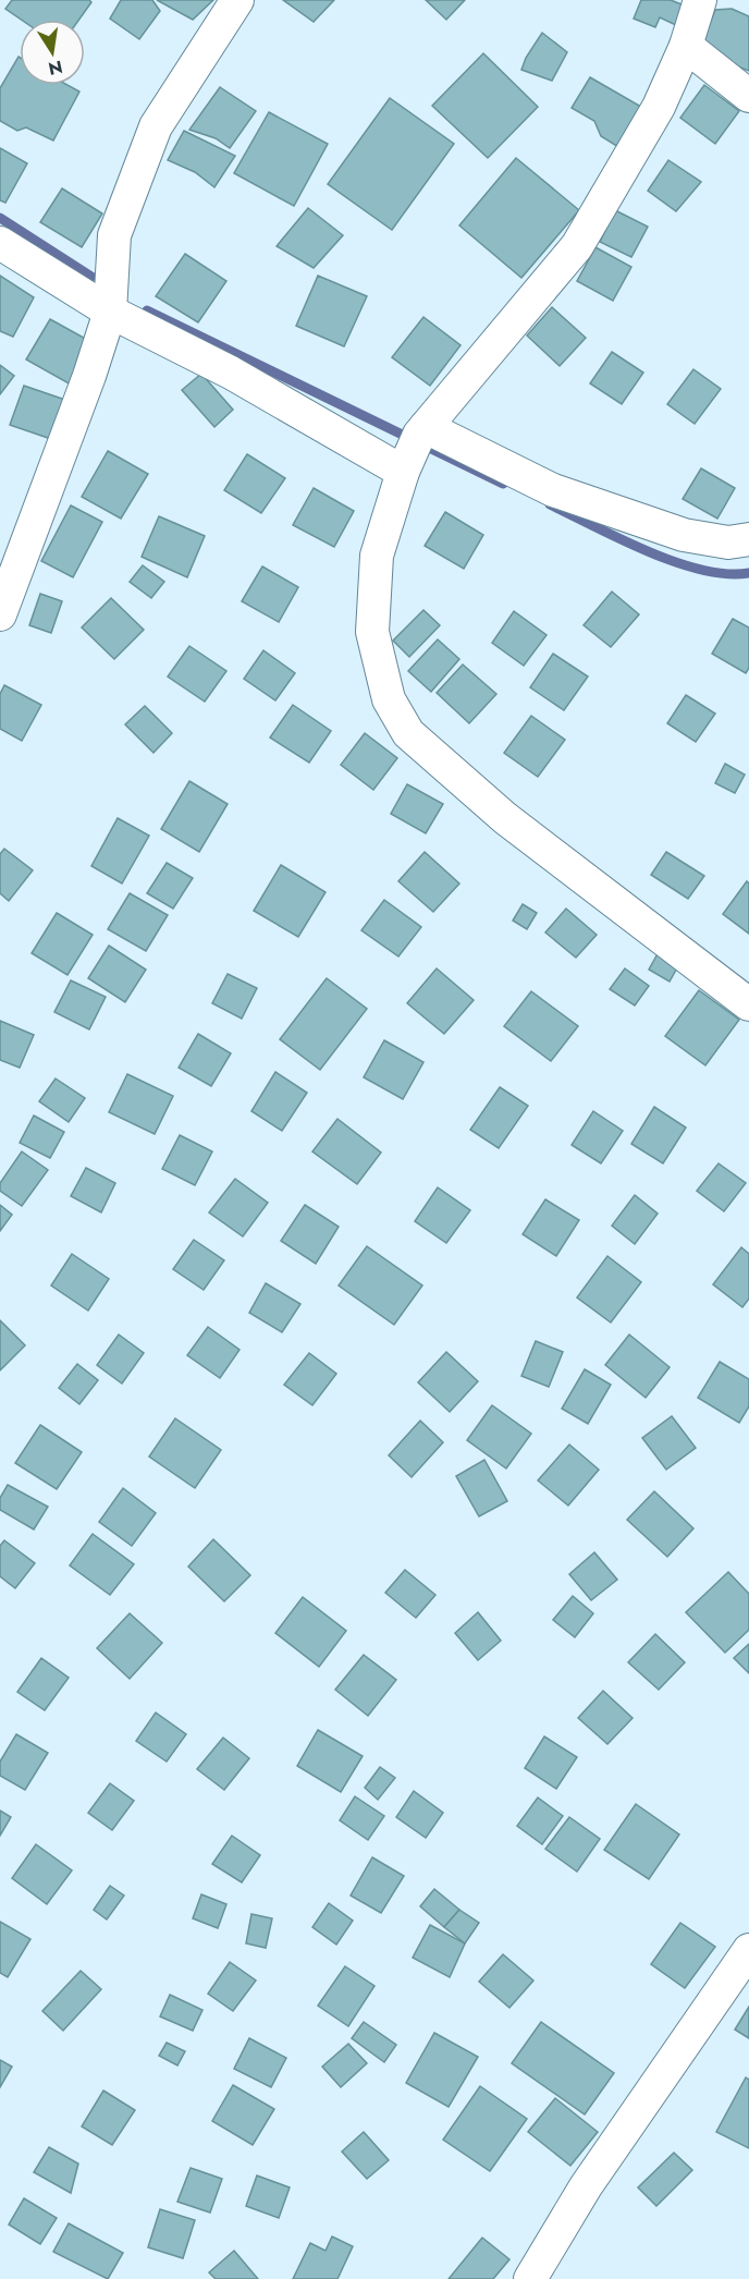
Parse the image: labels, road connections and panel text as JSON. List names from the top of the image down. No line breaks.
{"north":"bottom"}
